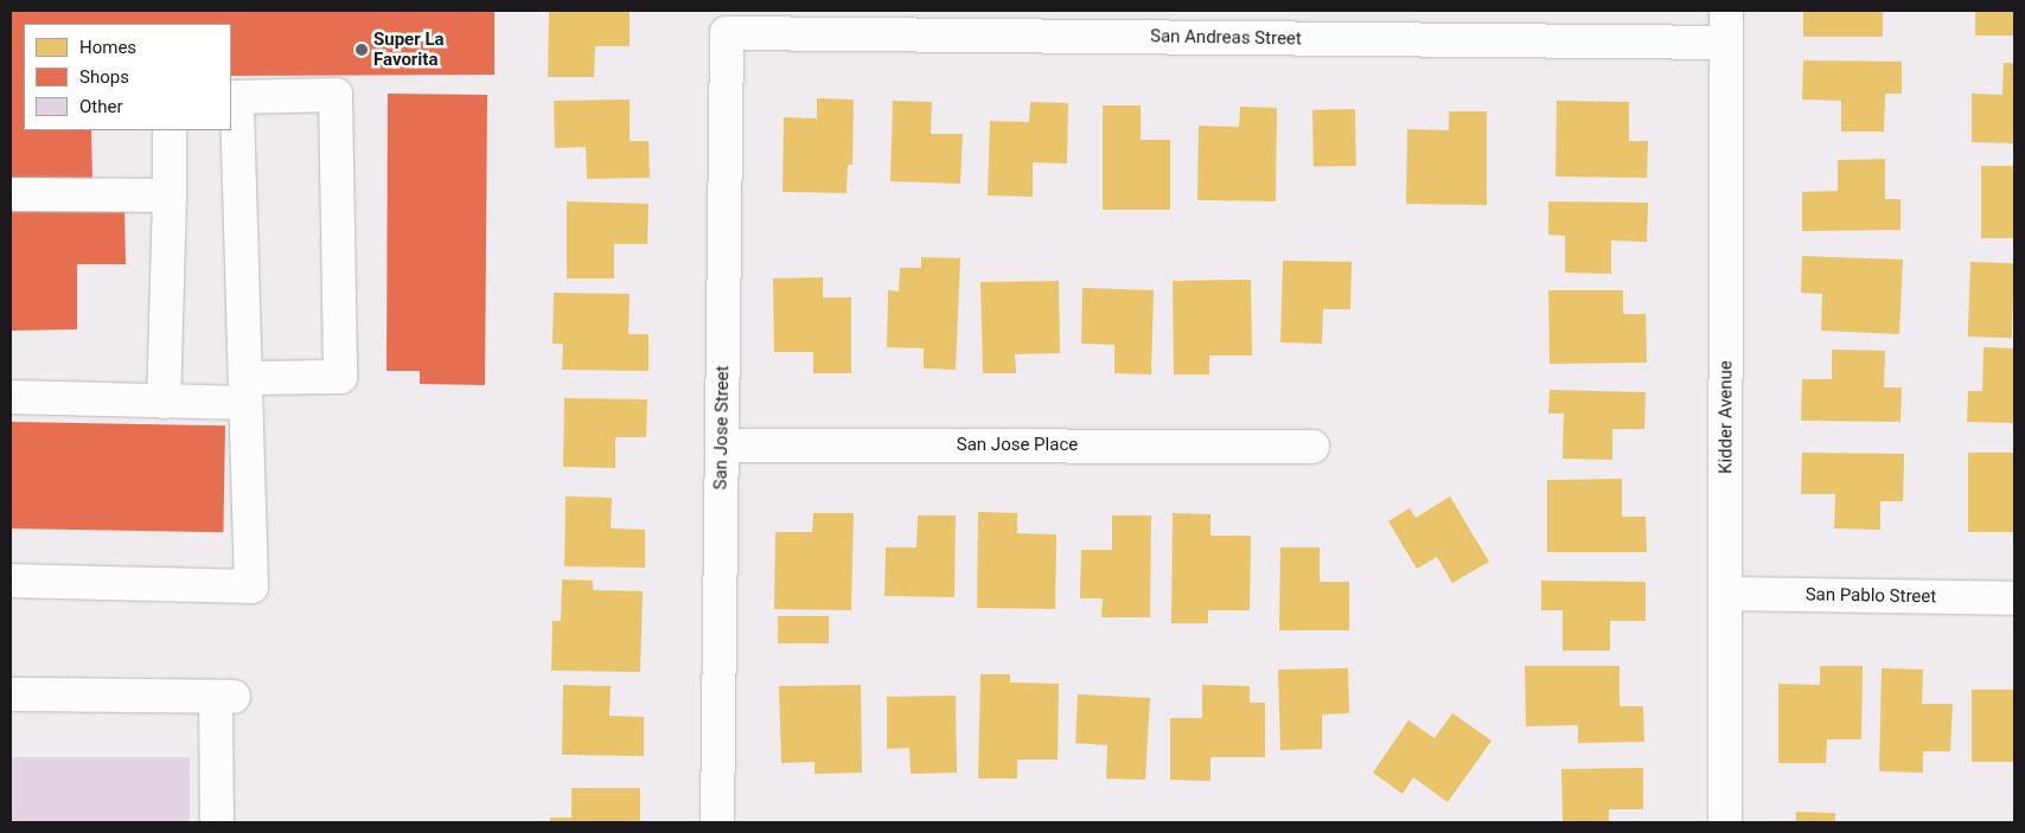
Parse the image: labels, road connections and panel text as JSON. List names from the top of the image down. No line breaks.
{"streets":{"street":["San Andreas Street","Kidder Avenue","San Jose Street","San Jose Place","San Pablo Street"]},"crossings":[["San Andreas Street","Kidder Avenue"],["San Andreas Street","San Jose Street"],["Kidder Avenue","San Pablo Street"],["San Jose Street","San Jose Place"]],"places":["Super La Favorita"],"legend":["Homes","Shops","Other"]}
